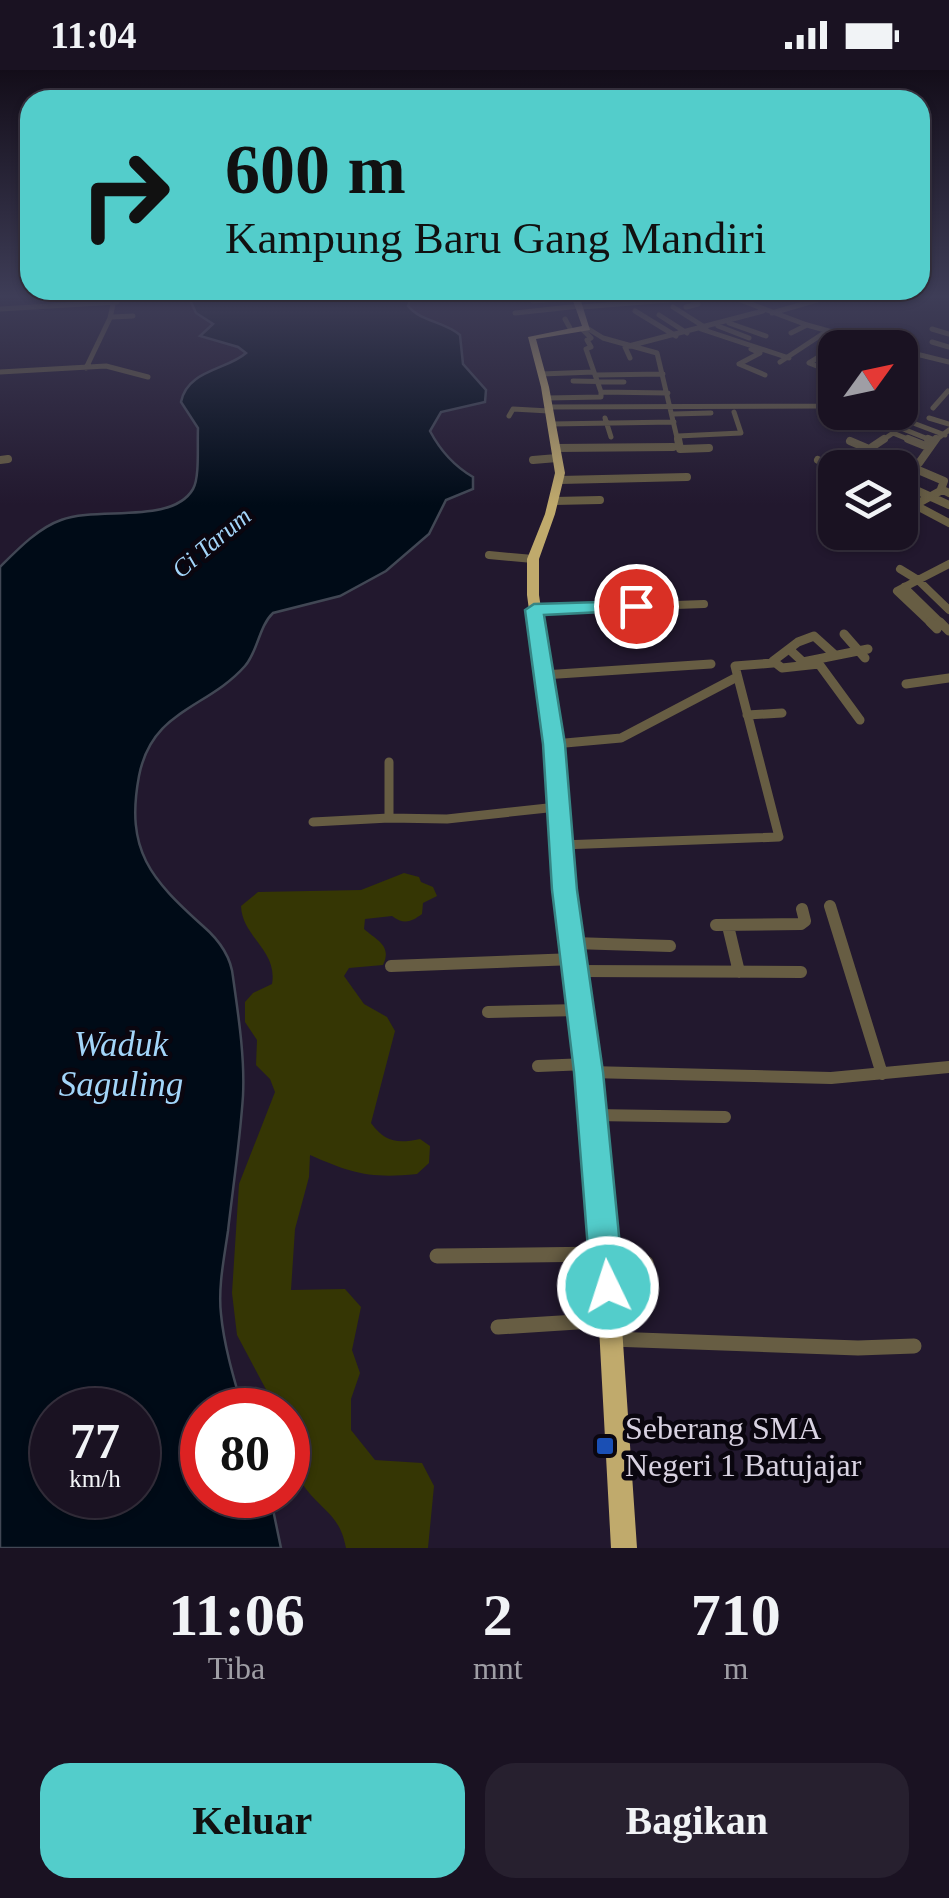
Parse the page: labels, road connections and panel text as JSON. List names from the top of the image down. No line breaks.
{"water":["Ci Tarum","Waduk Saguling"],"places":{"transit":["Seberang SMA Negeri 1 Batujajar"]},"north":"top right","page":{"status":"11:04","turn":["600 m","Kampung Baru Gang Mandiri"],"speed":"77 km/h","limit":"80","eta":["11:06","Tiba","2","mnt","710","m"],"buttons":["Keluar","Bagikan"]}}
